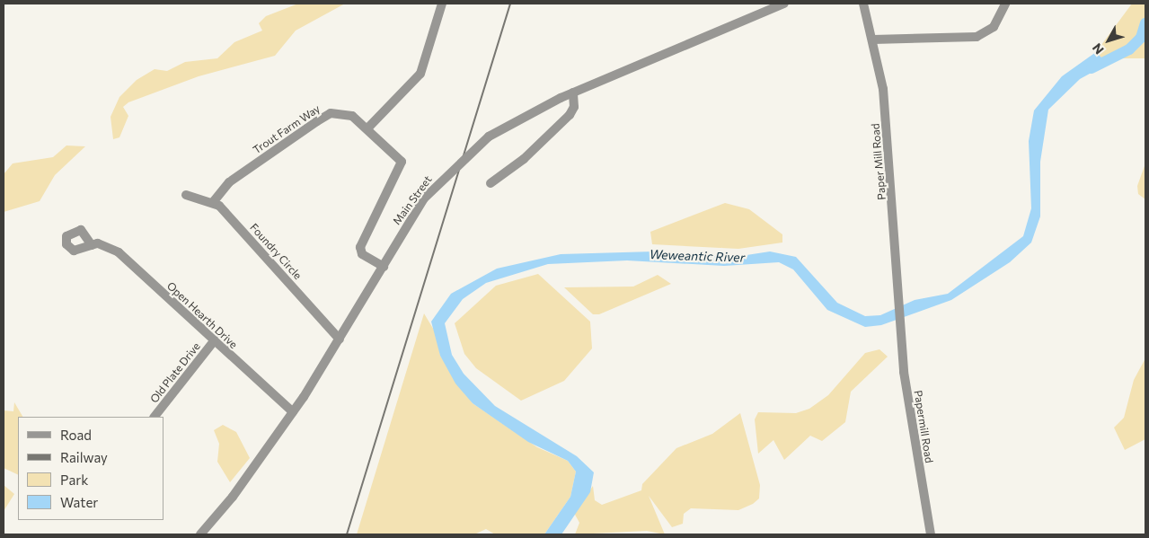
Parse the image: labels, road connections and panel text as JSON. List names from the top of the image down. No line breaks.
{"streets":{"street":["Trout Farm Way","Paper Mill Road","Main Street","Foundry Circle","Open Hearth Drive","Old Plate Drive","Papermill Road"]},"crossings":[["Trout Farm Way","Main Street"],["Trout Farm Way","Foundry Circle"],["Paper Mill Road","Papermill Road"],["Main Street","Foundry Circle"],["Main Street","Open Hearth Drive"],["Open Hearth Drive","Old Plate Drive"]],"water":["Weweantic River"],"legend":["Road","Railway","Park","Water"],"north":"bottom left"}
